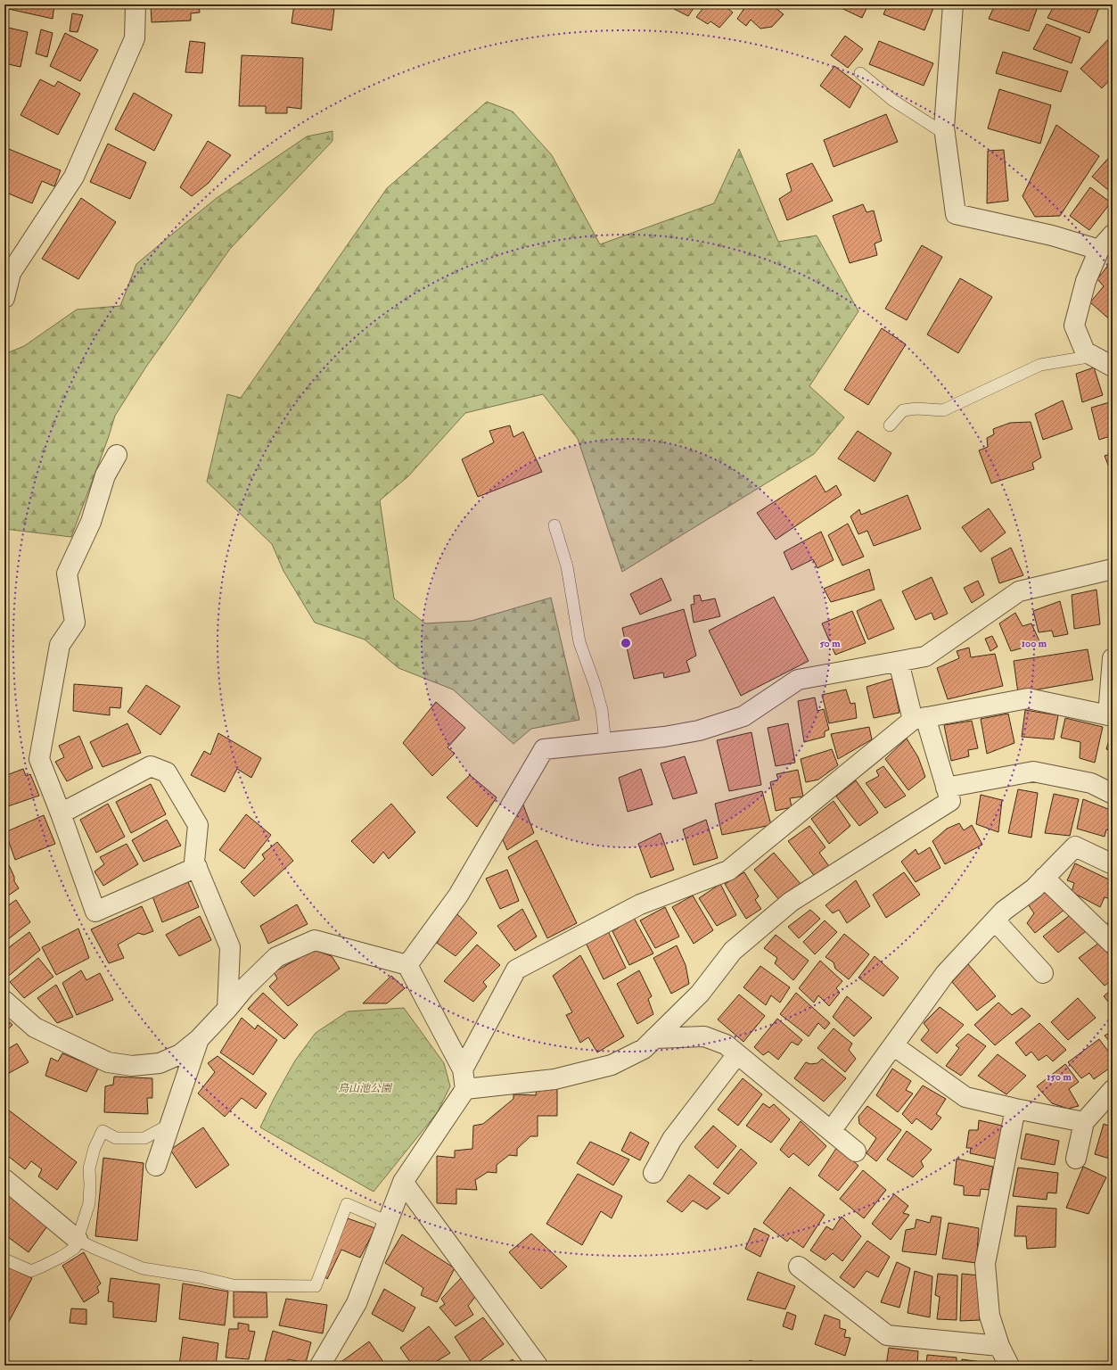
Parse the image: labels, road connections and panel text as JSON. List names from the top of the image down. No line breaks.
{"parks":["鳥山池公園"],"rings":["50 m","100 m","150 m"]}
